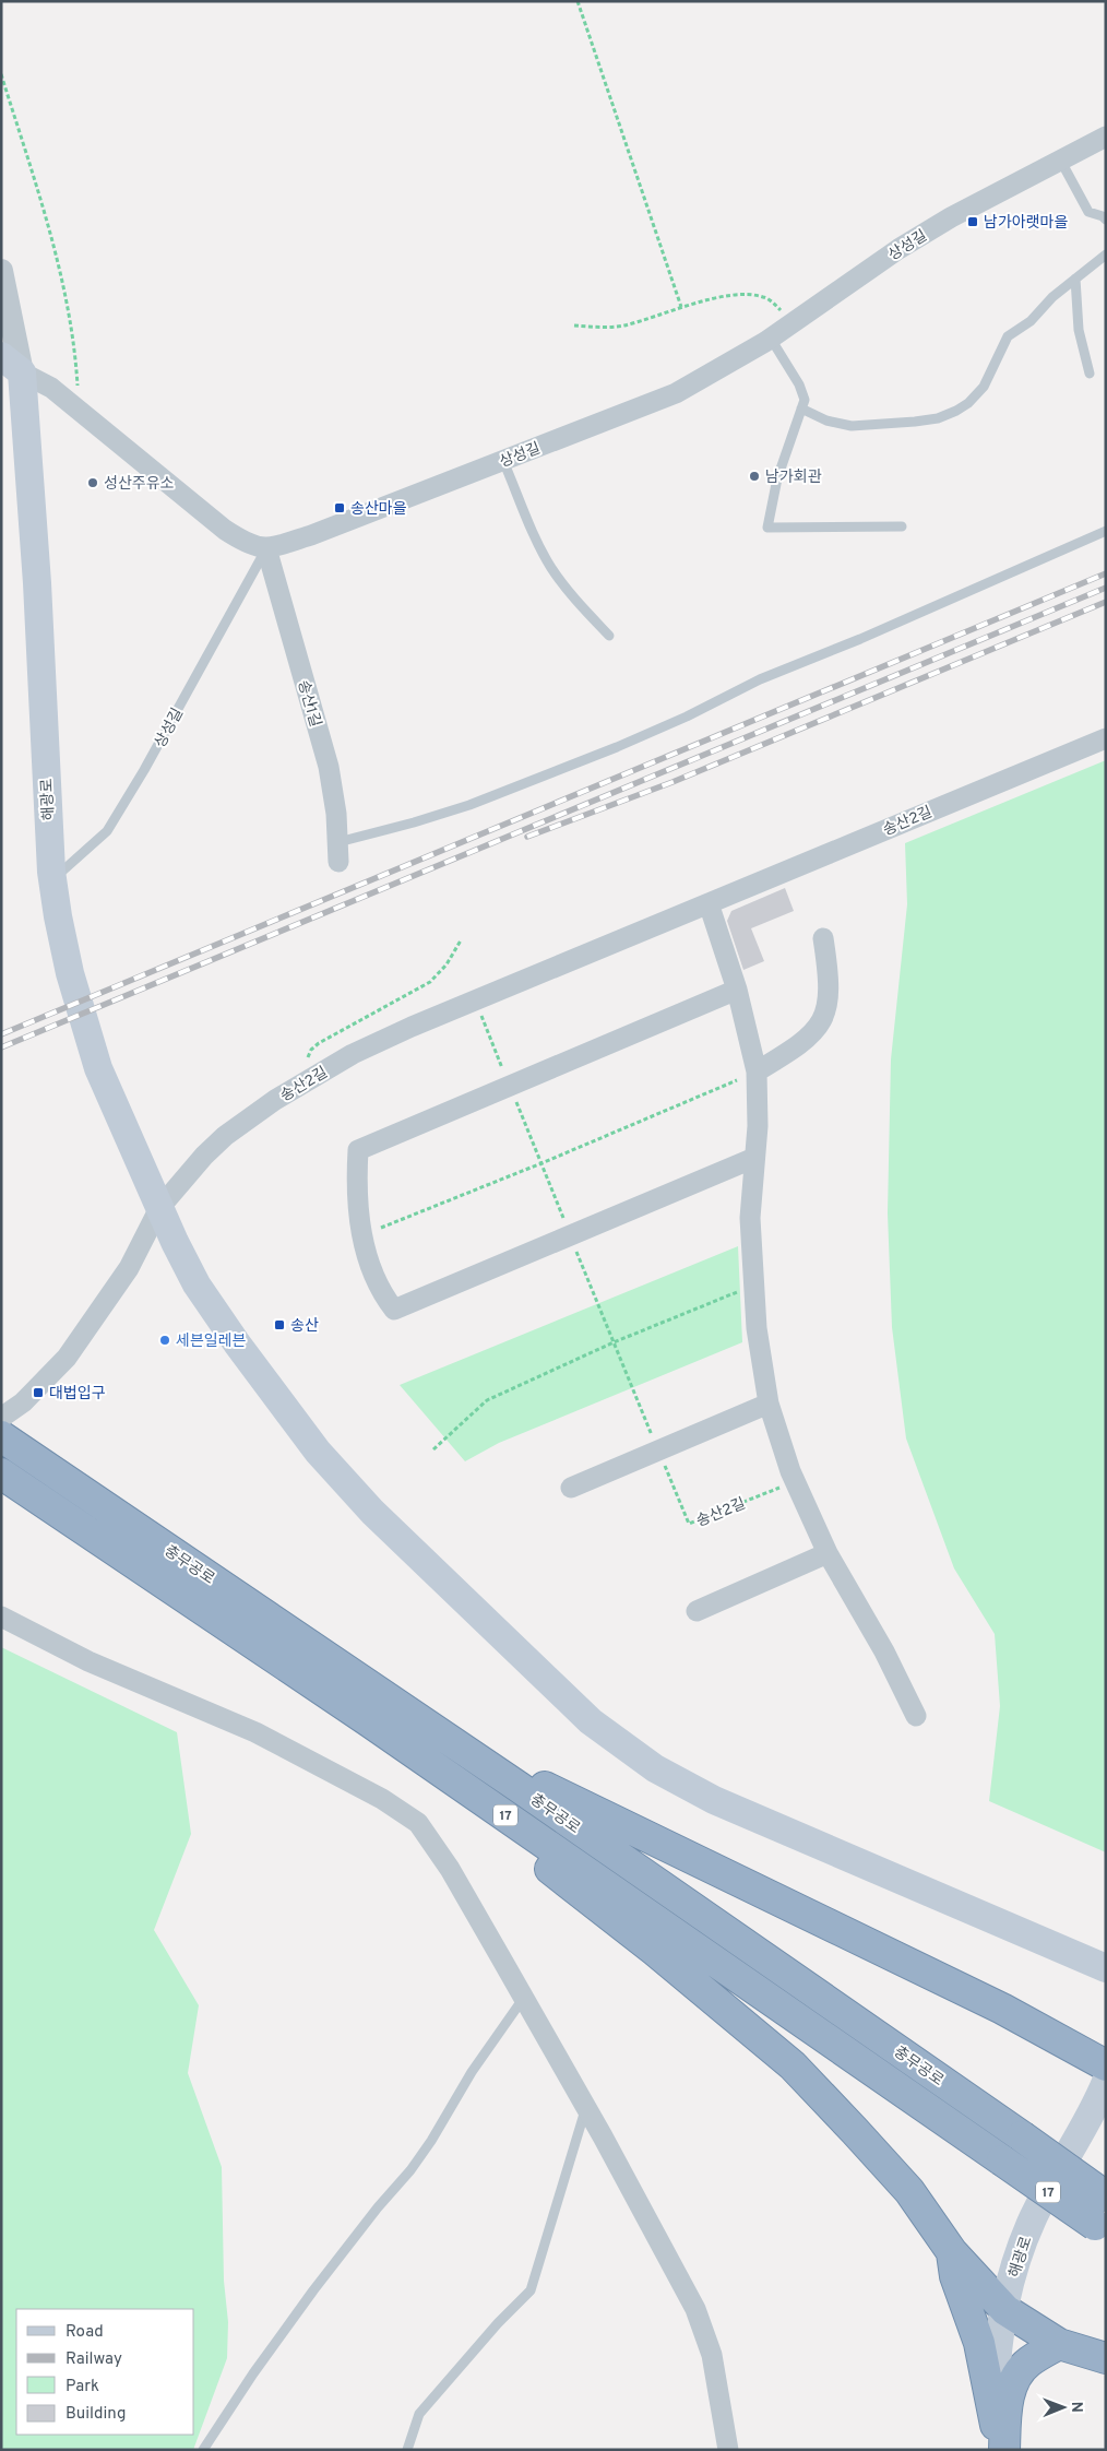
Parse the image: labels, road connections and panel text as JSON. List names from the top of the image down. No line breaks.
{"streets":{"highway":["충무공로","17"],"main road":["해광로"],"street":["상성길","송산1길","송산2길"]},"crossings":[["상성길","송산1길"],["상성길","해광로"],["해광로","송산2길"]],"places":{"transit":["남가아랫마을","송산마을","송산","대법입구"],"other":["남가회관","성산주유소","세븐일레븐"]},"legend":["Road","Railway","Park","Building"],"north":"right"}
